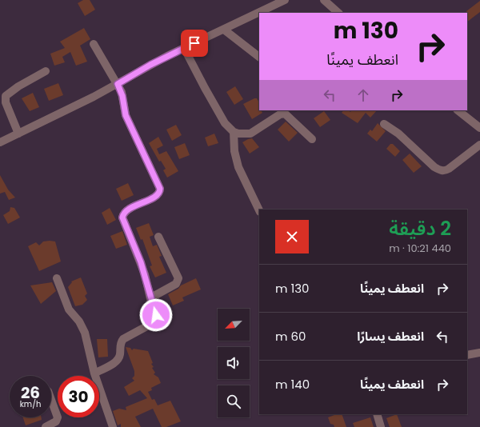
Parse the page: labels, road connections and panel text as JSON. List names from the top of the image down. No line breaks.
{"north":"bottom left","page":{"turn":["130 m","انعطف يمينًا"],"heading":["2 دقيقة","440 m · 10:21"],"list":[{"name":"انعطف يمينًا","value":"130 m"},{"name":"انعطف يسارًا","value":"60 m"},{"name":"انعطف يمينًا","value":"140 m"}],"speed":"26 km/h","limit":"30"}}
